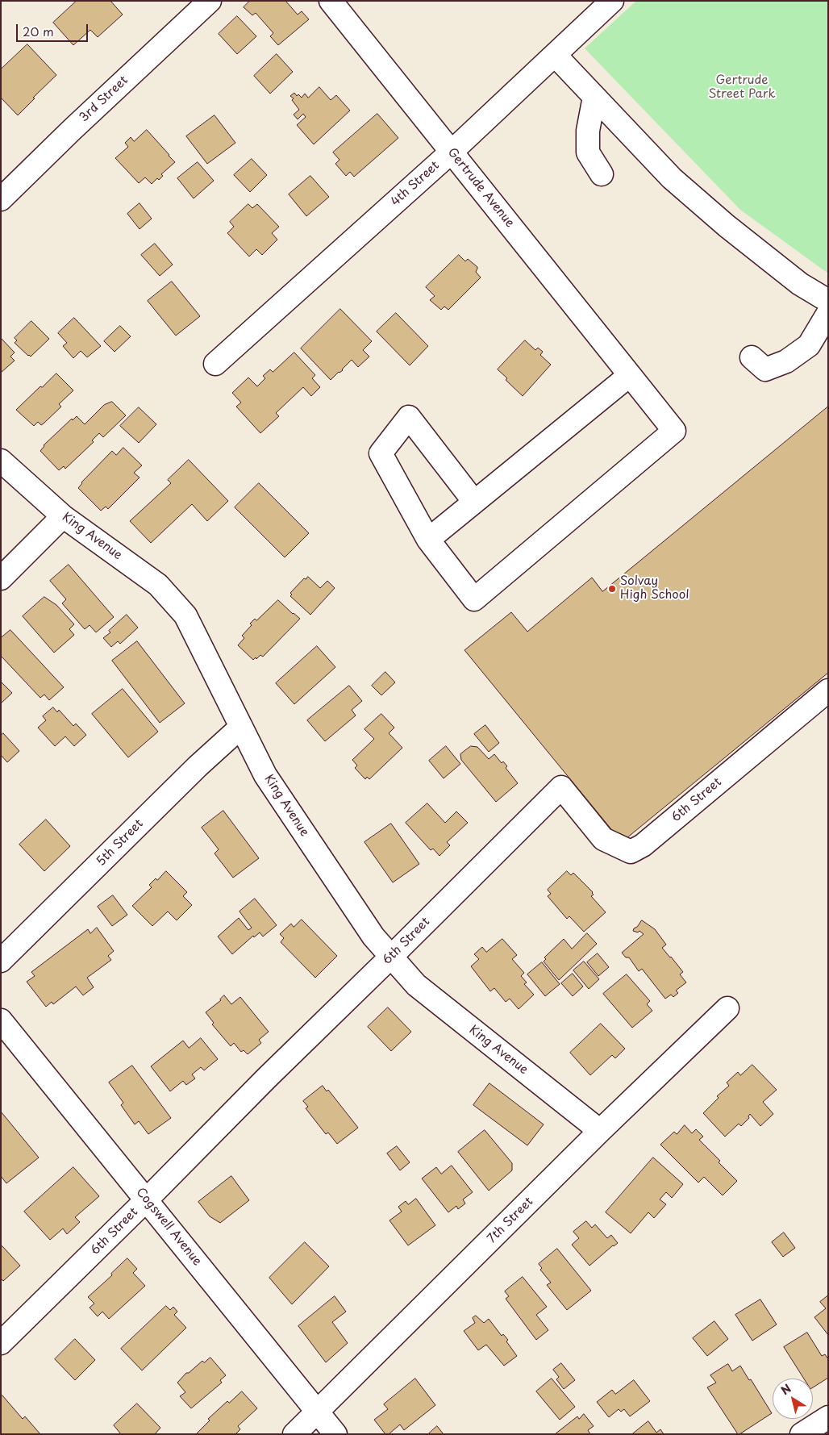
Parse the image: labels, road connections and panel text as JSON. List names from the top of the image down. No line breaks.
{"streets":{"street":["3rd Street","4th Street","Gertrude Avenue","King Avenue","6th Street","5th Street","7th Street","Cogswell Avenue"]},"crossings":[["4th Street","Gertrude Avenue"],["King Avenue","6th Street"],["King Avenue","5th Street"],["King Avenue","7th Street"],["6th Street","Cogswell Avenue"],["7th Street","Cogswell Avenue"]],"parks":["Gertrude Street Park"],"places":["Solvay High School"],"scale_bar":"20 m","north":"top left"}
